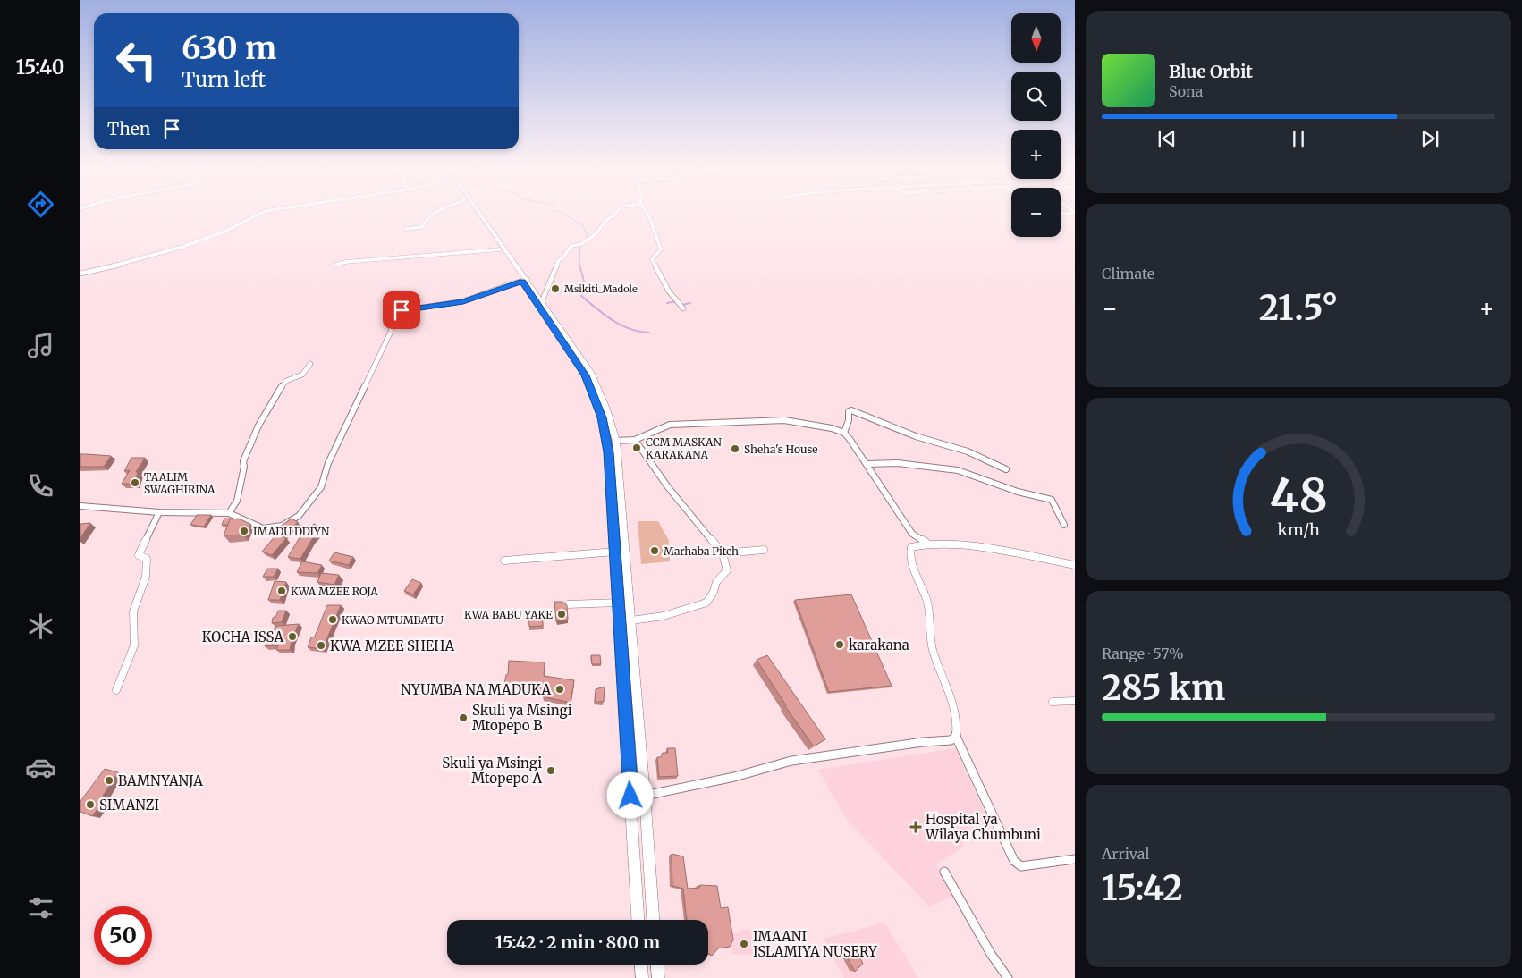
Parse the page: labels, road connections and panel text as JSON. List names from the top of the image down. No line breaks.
{"places":{"other":["Msikiti_Madole","CCM MASKAN KARAKANA","Sheha's House","TAALIM SWAGHIRINA","IMADU DDIYN","Marhaba Pitch","KWA MZEE ROJA","KWA BABU YAKE","KWAO MTUMBATU","KOCHA ISSA","karakana","KWA MZEE SHEHA","NYUMBA NA MADUKA","Skuli ya Msingi Mtopepo B","Skuli ya Msingi Mtopepo A","BAMNYANJA","SIMANZI","IMAANI ISLAMIYA NUSERY"],"health":["Hospital ya Wilaya Chumbuni"]},"north":"bottom","page":{"tabs":"15:40","map_buttons":["+","−"],"turn":["630 m","Turn left"],"song":["Blue Orbit","Sona"],"then":"Then","tile":["Climate",["Range · 57%","285 km"],["Arrival","15:42"]],"heat":["−","21.5°","+"],"limit":"50","trip":"15:42 · 2 min · 800 m","gauge":["48","km/h"]}}
